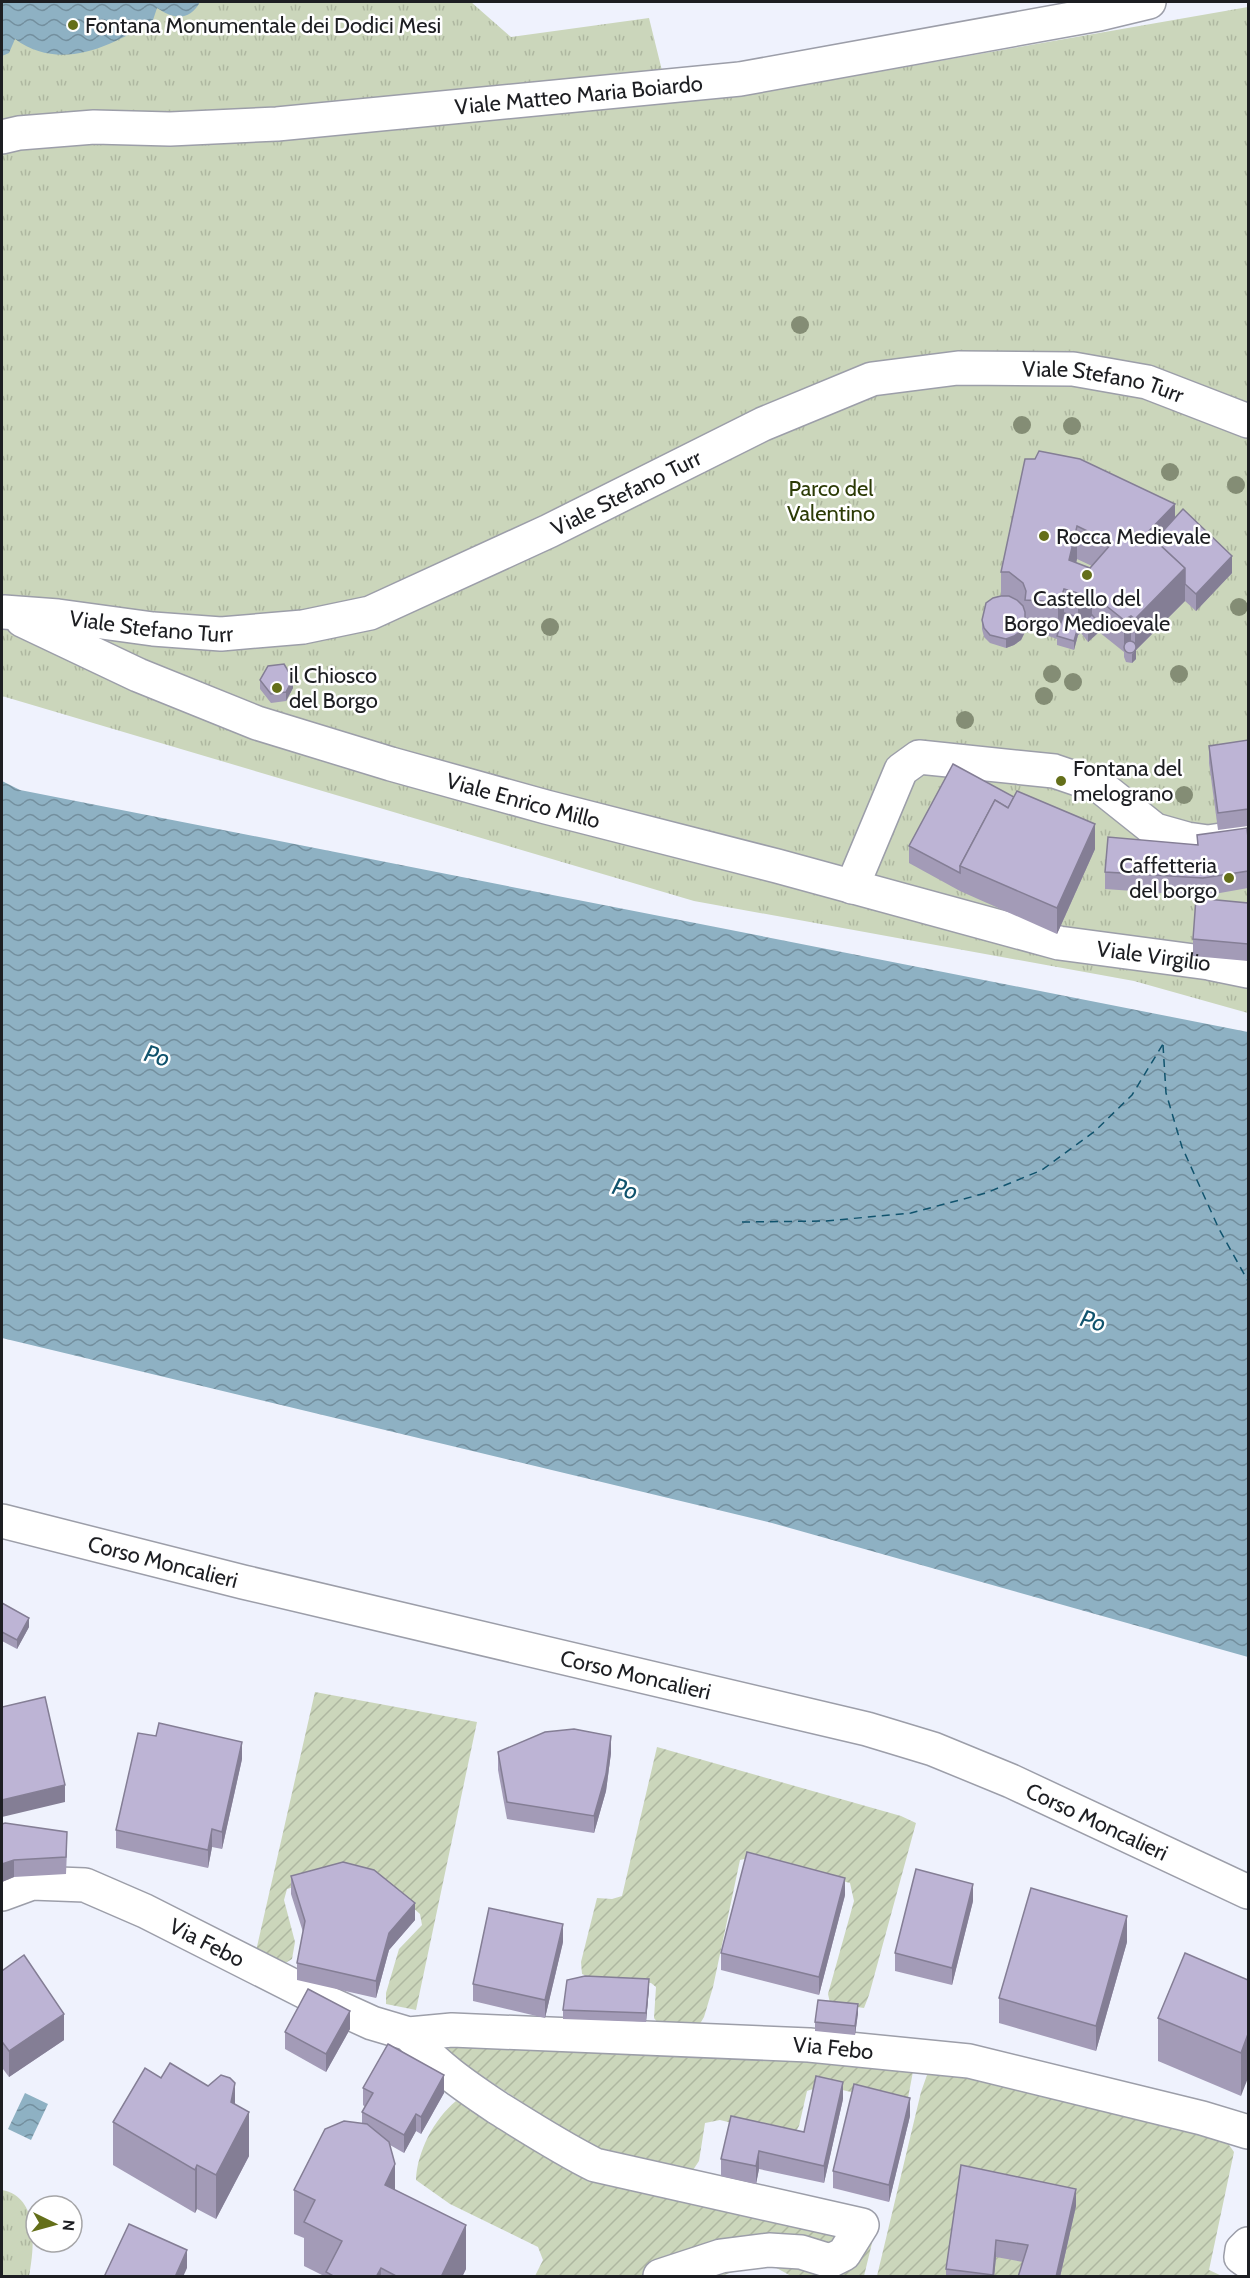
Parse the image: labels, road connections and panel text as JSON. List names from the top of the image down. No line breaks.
{"streets":{"street":["Viale Matteo Maria Boiardo","Viale Stefano Turr","Viale Enrico Millo","Viale Virgilio","Corso Moncalieri","Via Febo"]},"crossings":[["Viale Stefano Turr","Viale Enrico Millo"],["Viale Enrico Millo","Viale Virgilio"]],"water":["Po"],"parks":["Parco del Valentino"],"places":["Fontana Monumentale dei Dodici Mesi","Rocca Medievale","Castello del Borgo Medioevale","il Chiosco del Borgo","Fontana del melograno","Caffetteria del borgo"],"north":"right"}
